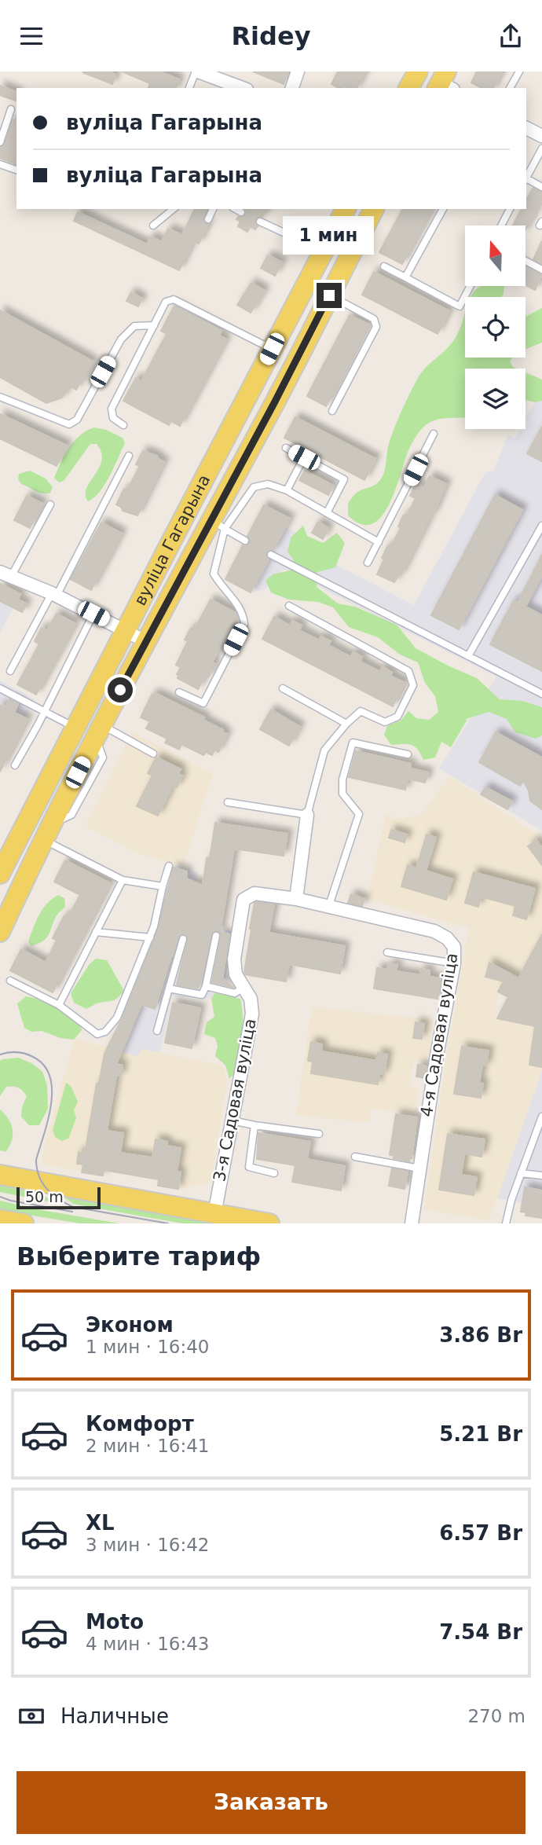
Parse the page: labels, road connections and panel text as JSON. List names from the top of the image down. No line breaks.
{"streets":{"main road":["вуліца Гагарына"],"street":["4-я Садовая вуліца","3-я Садовая вуліца"]},"crossings":[["4-я Садовая вуліца","3-я Садовая вуліца"]],"scale_bar":"50 m","north":"top","page":{"header":"Ridey","banner":["вуліца Гагарына","вуліца Гагарына"],"bubble":"1 мин","scale":"50 m","heading":"Выберите тариф","list":[{"name":"Эконом","note":"1 мин · 16:40","value":"3.86 Br"},{"name":"Комфорт","note":"2 мин · 16:41","value":"5.21 Br"},{"name":"XL","note":"3 мин · 16:42","value":"6.57 Br"},{"name":"Moto","note":"4 мин · 16:43","value":"7.54 Br"}],"pay":["Наличные","270 m"],"buttons":"Заказать"}}
